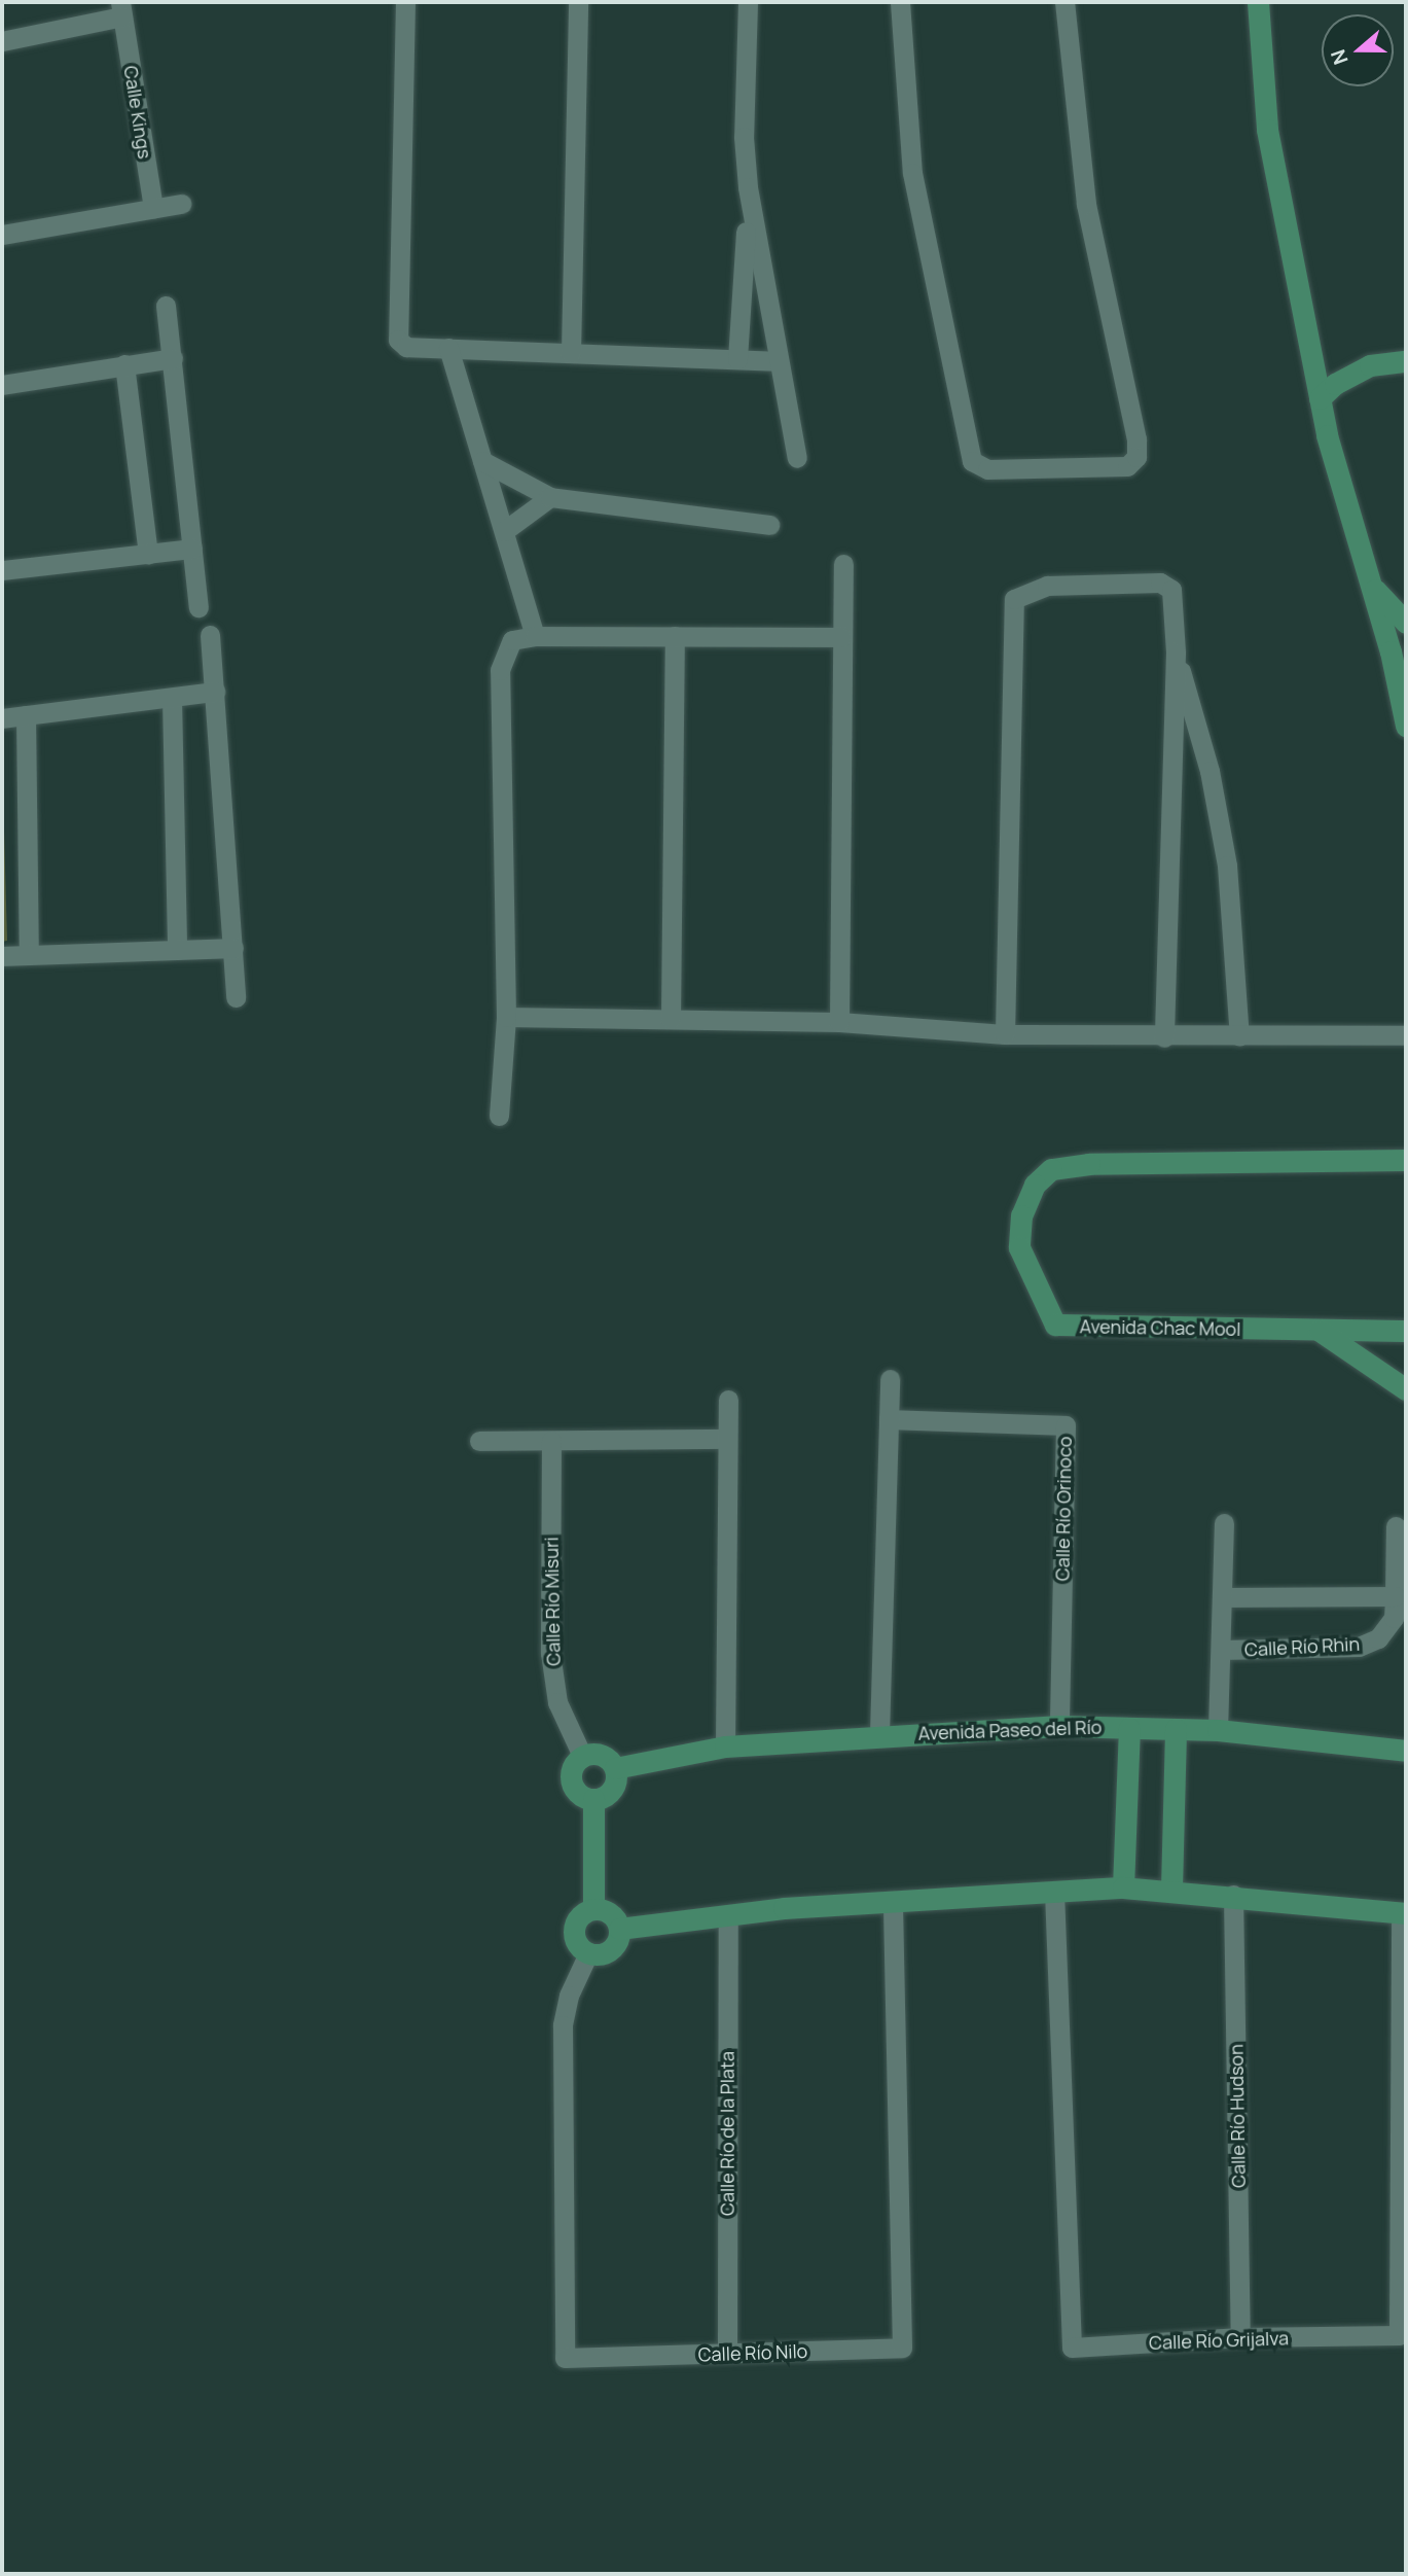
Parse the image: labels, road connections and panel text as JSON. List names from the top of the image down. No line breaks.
{"streets":{"street":["Calle Kings","Avenida Chac Mool","Calle Río Orinoco","Calle Río Misuri","Calle Río Rhin","Avenida Paseo del Río","Calle Río Hudson","Calle Río de la Plata","Calle Río Grijalva","Calle Río Nilo"]},"crossings":[["Calle Río Orinoco","Avenida Paseo del Río"],["Calle Río Misuri","Avenida Paseo del Río"],["Calle Río Rhin","Avenida Paseo del Río"],["Calle Río Hudson","Calle Río Grijalva"],["Calle Río de la Plata","Calle Río Nilo"]],"north":"left"}
